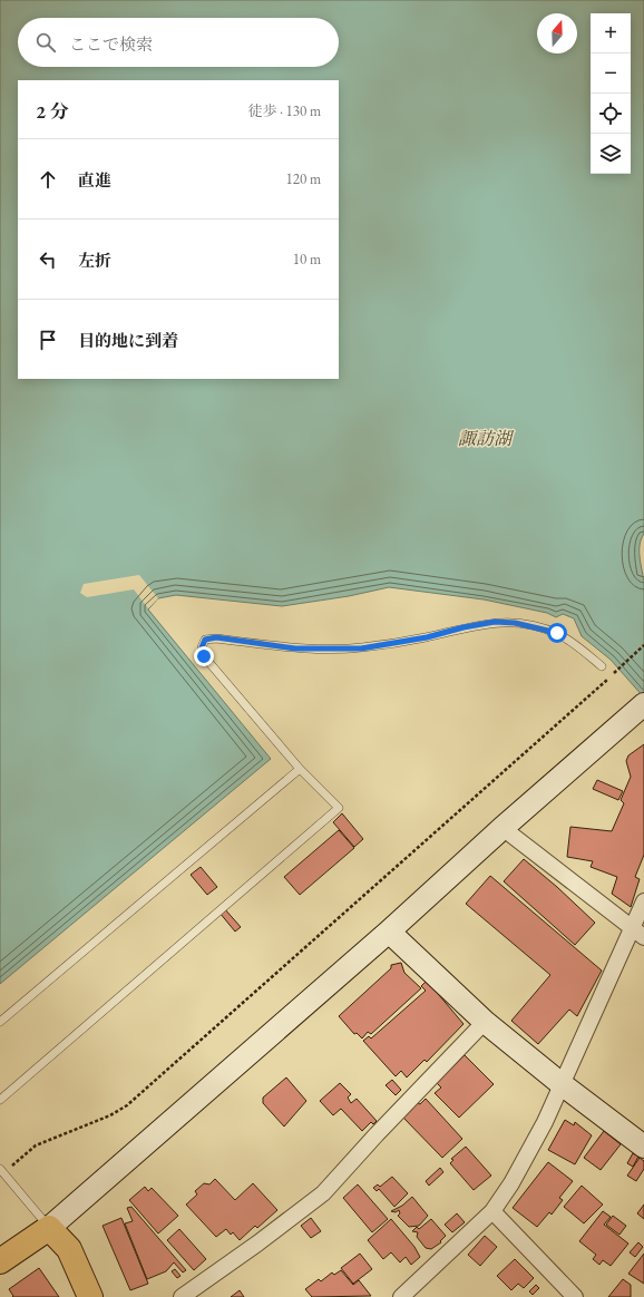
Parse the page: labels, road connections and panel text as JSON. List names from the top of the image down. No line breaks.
{"water":["諏訪湖"],"north":"top","page":{"map_buttons":["+","−"],"search":"ここで検索","heading":["2 分","徒歩 · 130 m"],"list":[["直進","120 m"],["左折","10 m"],"目的地に到着"]}}
